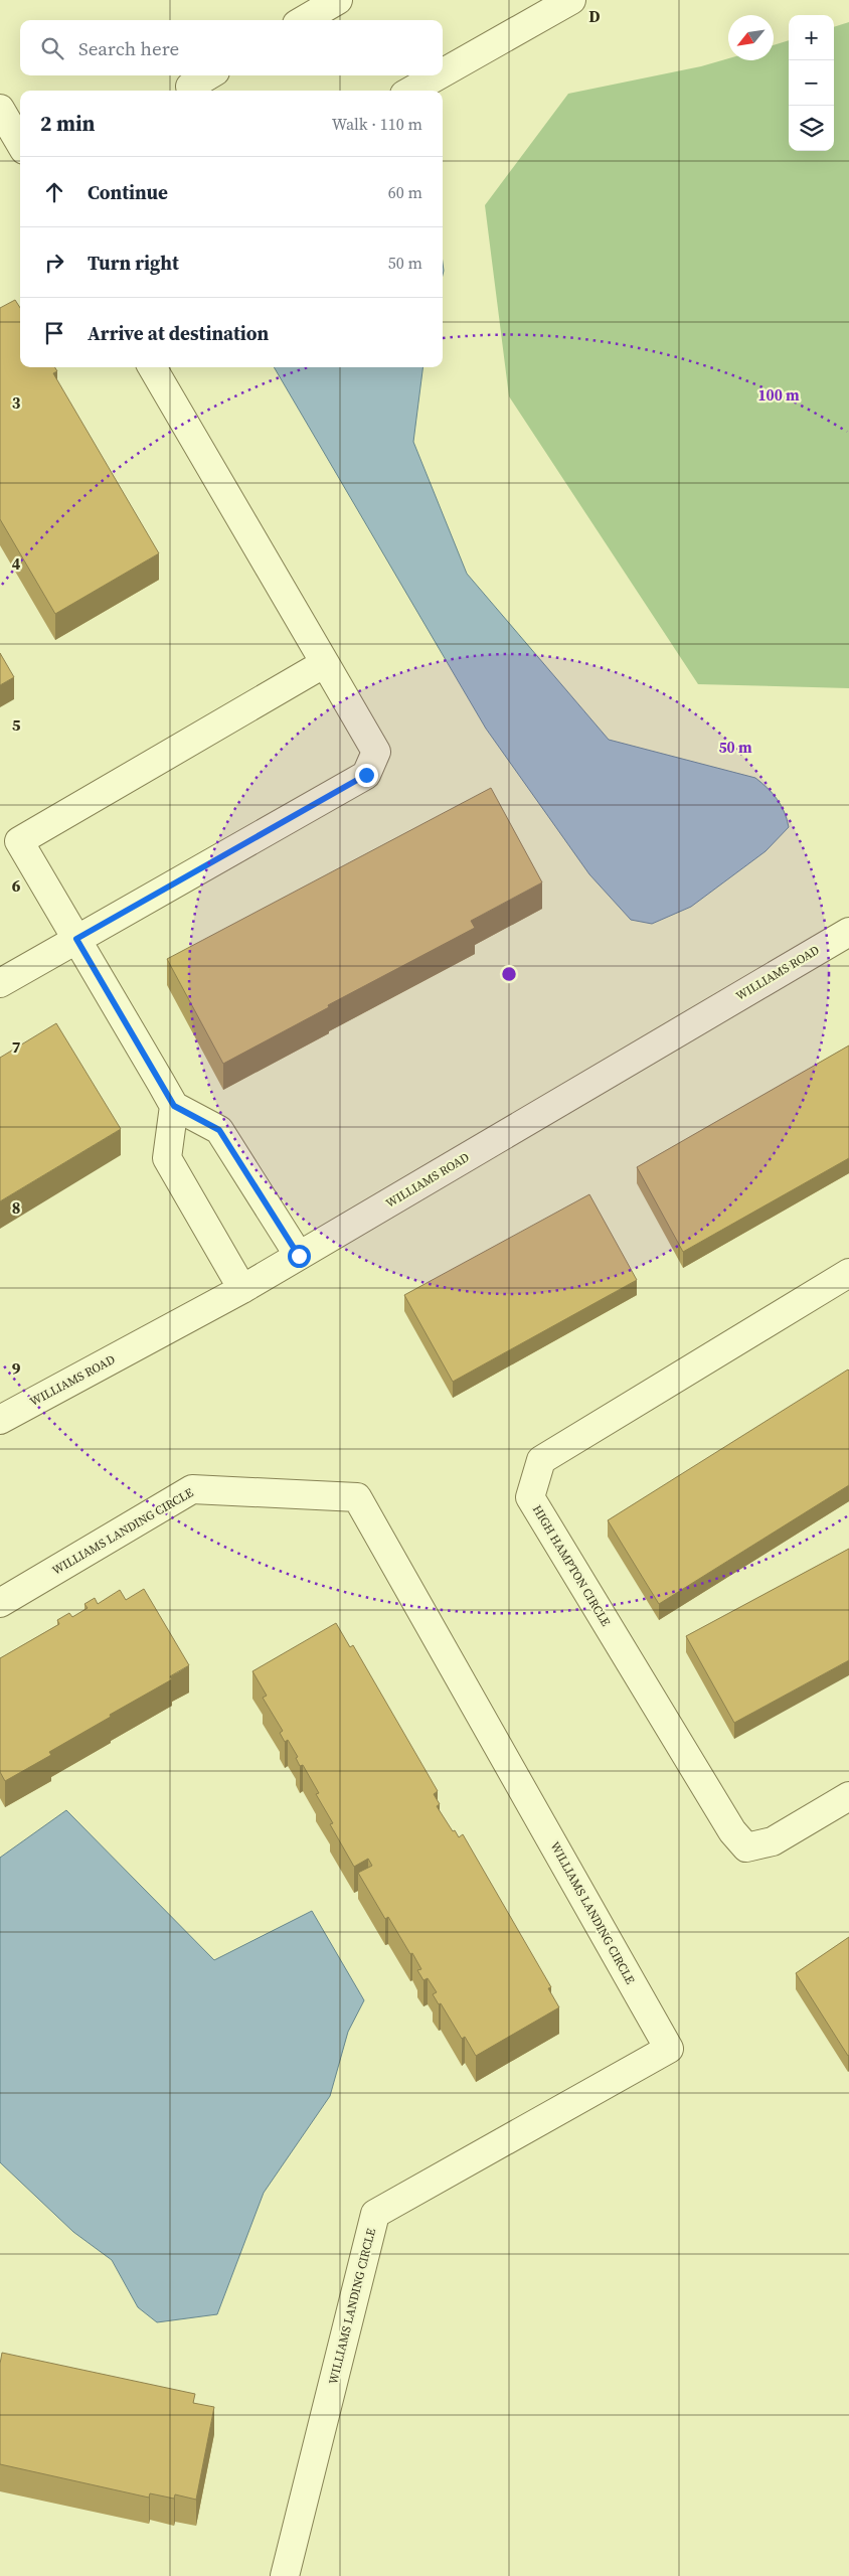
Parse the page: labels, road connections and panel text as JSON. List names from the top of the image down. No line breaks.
{"streets":{"street":["WILLIAMS ROAD","WILLIAMS LANDING CIRCLE","HIGH HAMPTON CIRCLE"]},"north":"bottom left","page":{"map_buttons":["+","−"],"search":"Search here","heading":["2 min","Walk · 110 m"],"list":[["Continue","60 m"],["Turn right","50 m"],"Arrive at destination"]},"grid":{"columns":["D"],"rows":["3","4","5","6","7","8","9"]},"rings":["100 m","50 m"]}
